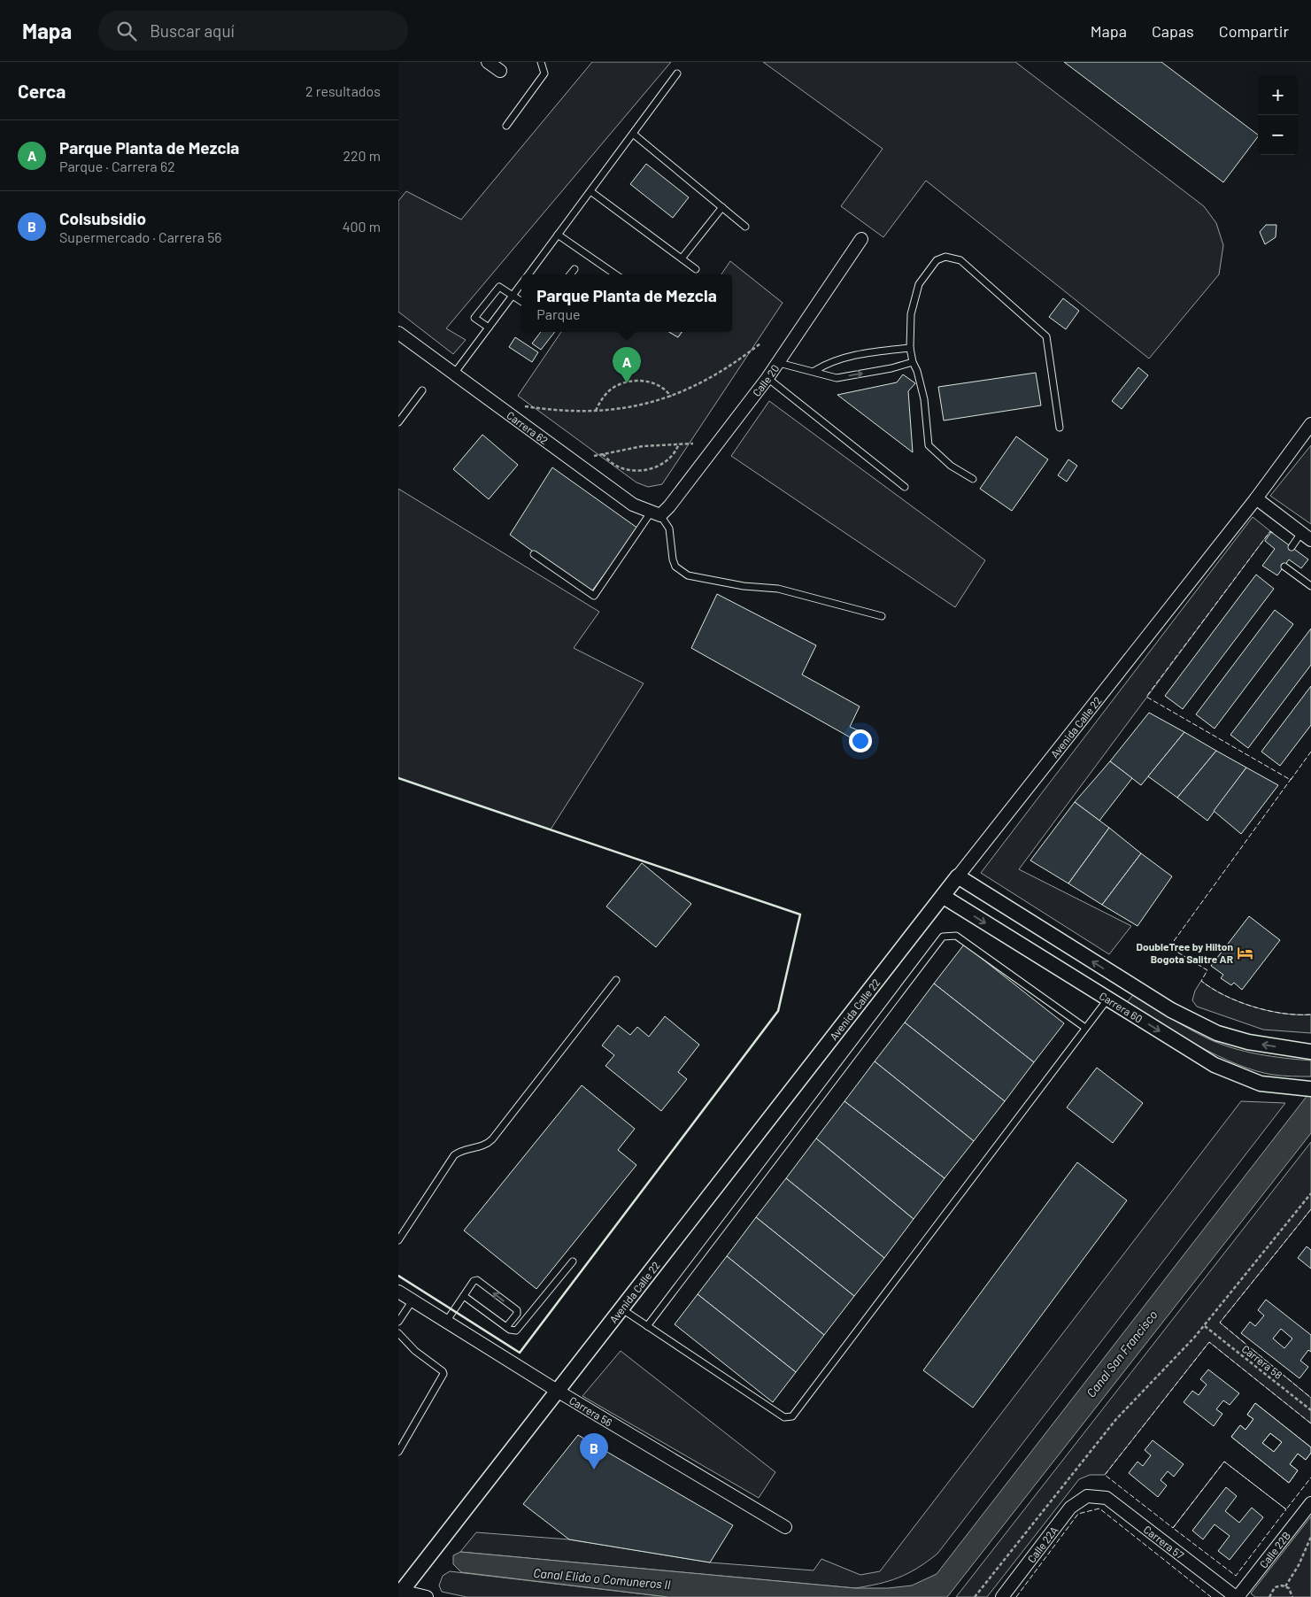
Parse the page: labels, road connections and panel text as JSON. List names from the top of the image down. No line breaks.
{"streets":{"street":["Calle 20","Carrera 62","Avenida Calle 22","Carrera 60","Carrera 56","Carrera 57","Calle 22A","Calle 22B"],"path":["Carrera 58"]},"crossings":[["Calle 20","Carrera 62"],["Avenida Calle 22","Carrera 60"],["Avenida Calle 22","Carrera 56"],["Carrera 57","Calle 22A"],["Carrera 57","Calle 22B"]],"water":["Canal San Francisco","Canal Elido o Comuneros II"],"places":{"hotel":["DoubleTree by Hilton Bogota Salitre AR"]},"page":{"header":"Mapa","search":"Buscar aquí","nav":["Mapa","Capas","Compartir"],"heading":["Cerca","2 resultados"],"map_buttons":["+","−"],"list":[{"mark":"A","name":"Parque Planta de Mezcla","note":"Parque · Carrera 62","value":"220 m"},{"mark":"B","name":"Colsubsidio","note":"Supermercado · Carrera 56","value":"400 m"}],"popup":["Parque Planta de Mezcla","Parque"],"pins":["A","B"]}}
